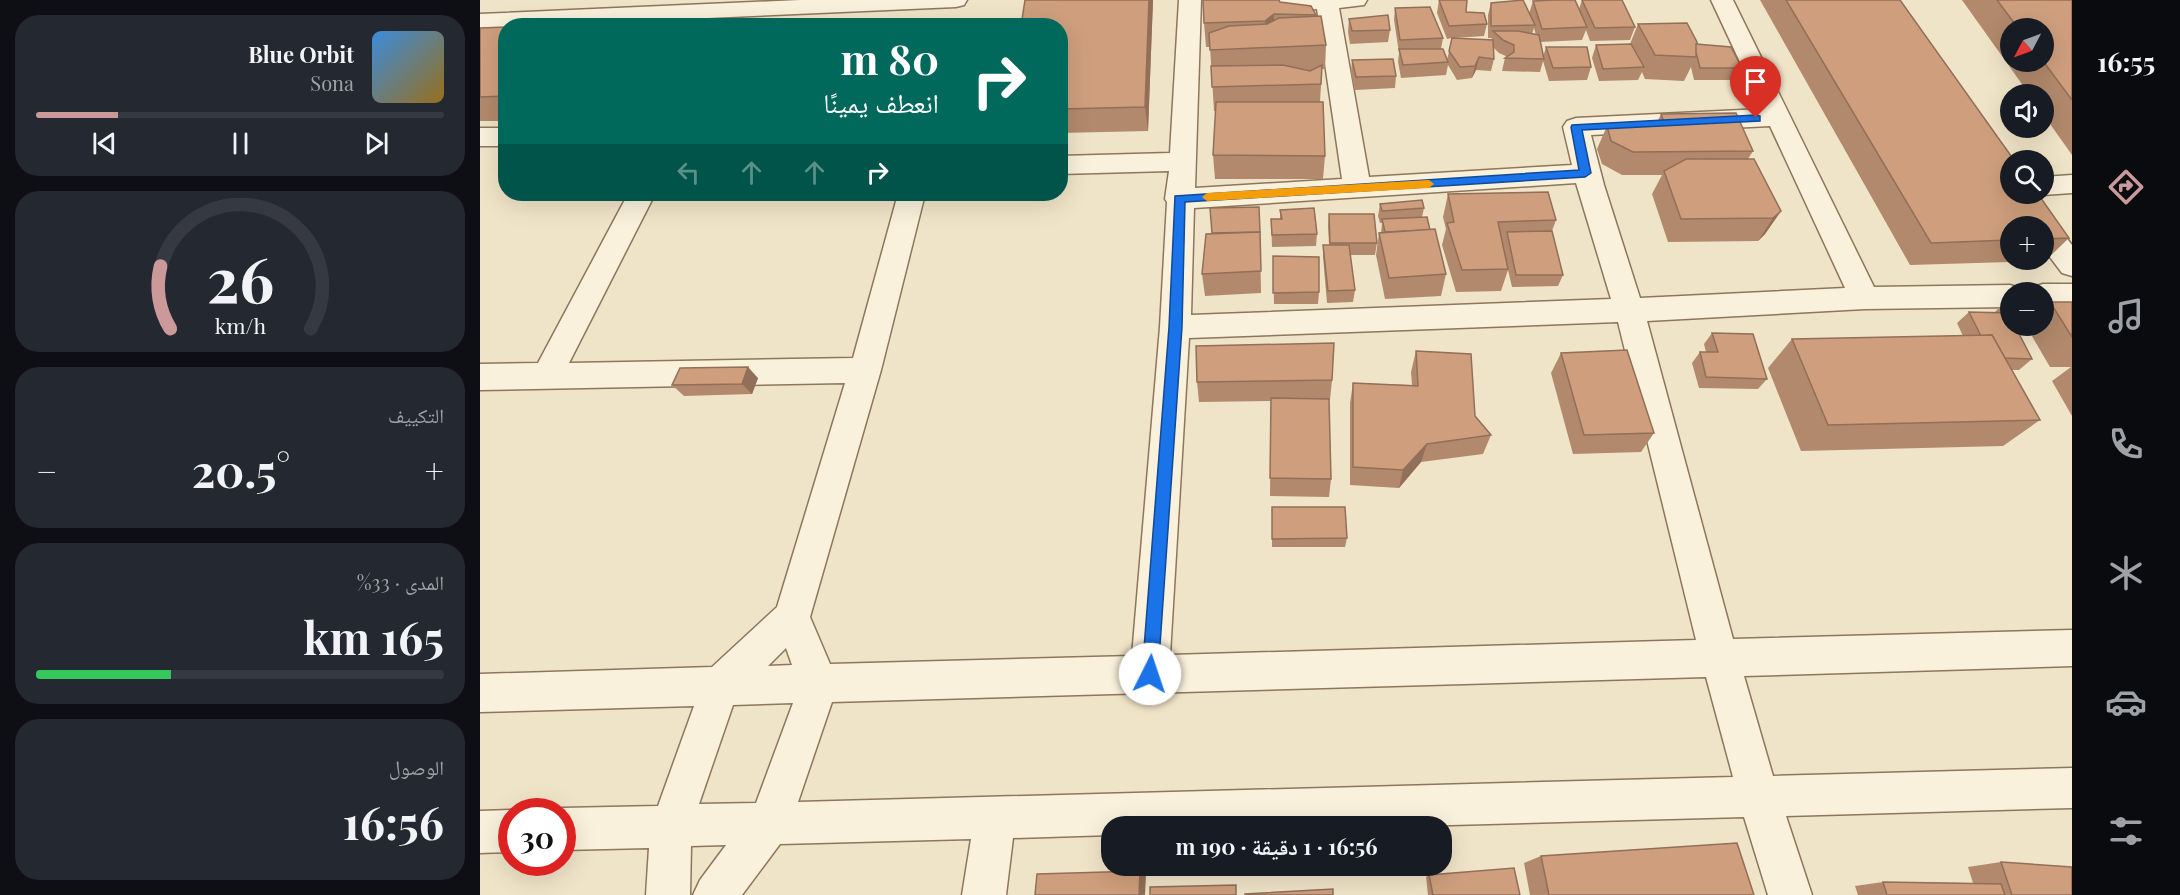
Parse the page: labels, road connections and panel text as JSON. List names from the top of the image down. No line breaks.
{"north":"bottom left","page":{"tabs":"16:55","map_buttons":["+","−"],"turn":["80 m","انعطف يمينًا"],"song":["Blue Orbit","Sona"],"tile":["التكييف",["المدى · 33%","165 km"],["الوصول","16:56"]],"heat":["−","20.5°","+"],"limit":"30","trip":"16:56 · 1 دقيقة · 190 m","gauge":["26","km/h"]}}
